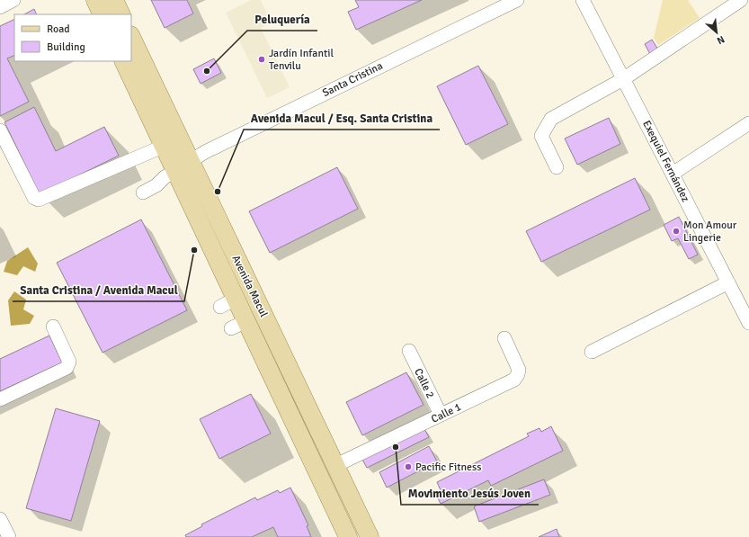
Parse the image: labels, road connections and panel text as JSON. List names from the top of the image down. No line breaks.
{"streets":{"main road":["Avenida Macul"],"street":["Santa Cristina","Exequiel Fernández","Calle 2","Calle 1"]},"crossings":[["Santa Cristina","Avenida Macul"],["Avenida Macul","Calle 1"],["Calle 2","Calle 1"]],"places":["Jardín Infantil Tenvilu","Peluquería","Avenida Macul / Esq. Santa Cristina","Mon Amour Lingerie","Santa Cristina / Avenida Macul","Movimiento Jesús Joven","Pacific Fitness"],"legend":["Road","Building"],"north":"bottom right"}
